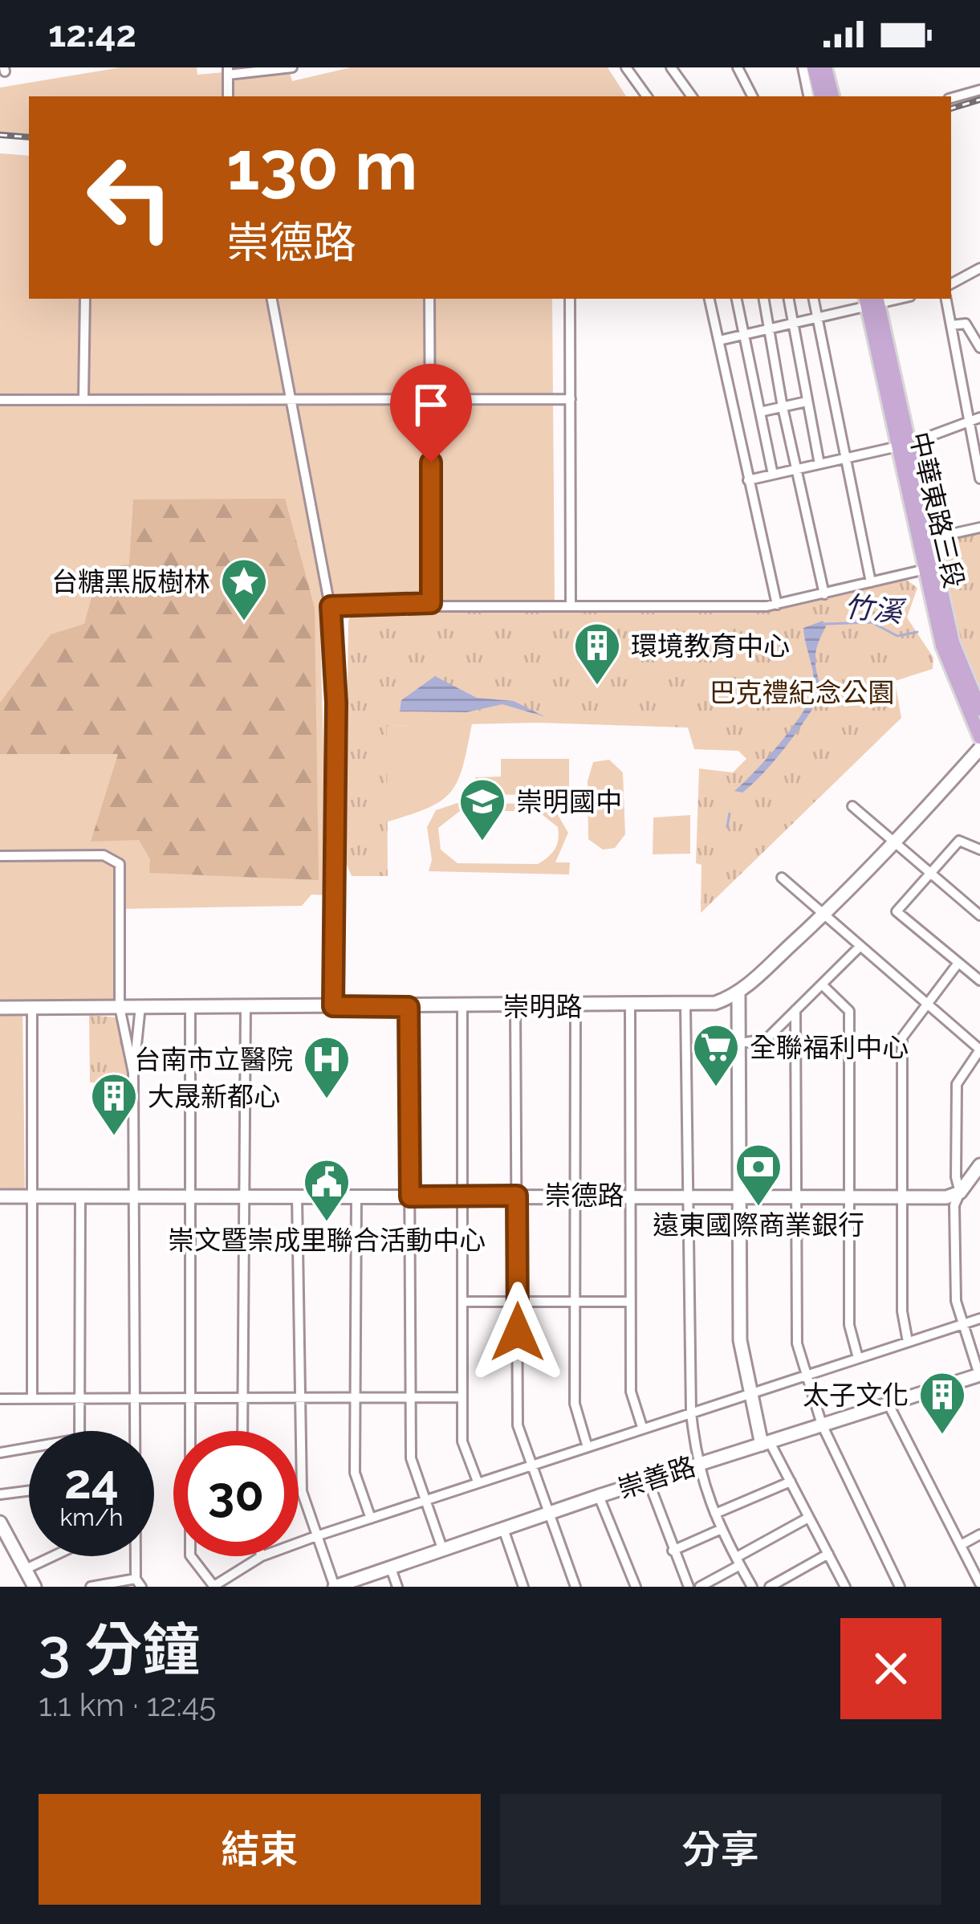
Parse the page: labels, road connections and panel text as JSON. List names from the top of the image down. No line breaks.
{"streets":{"main road":["中華東路三段"],"street":["崇明路","崇德路","崇善路"]},"water":["竹溪"],"parks":["巴克禮紀念公園"],"places":{"place":["台糖黑版樹林"],"building":["環境教育中心","大晟新都心","太子文化"],"school or university":["崇明國中"],"supermarket":["全聯福利中心"],"hospital":["台南市立醫院"],"bank":["遠東國際商業銀行"],"public building":["崇文暨崇成里聯合活動中心"]},"page":{"status":"12:42","turn":["130 m","崇德路"],"speed":"24 km/h","limit":"30","heading":["3 分鐘","1.1 km · 12:45"],"buttons":["結束","分享"]}}
